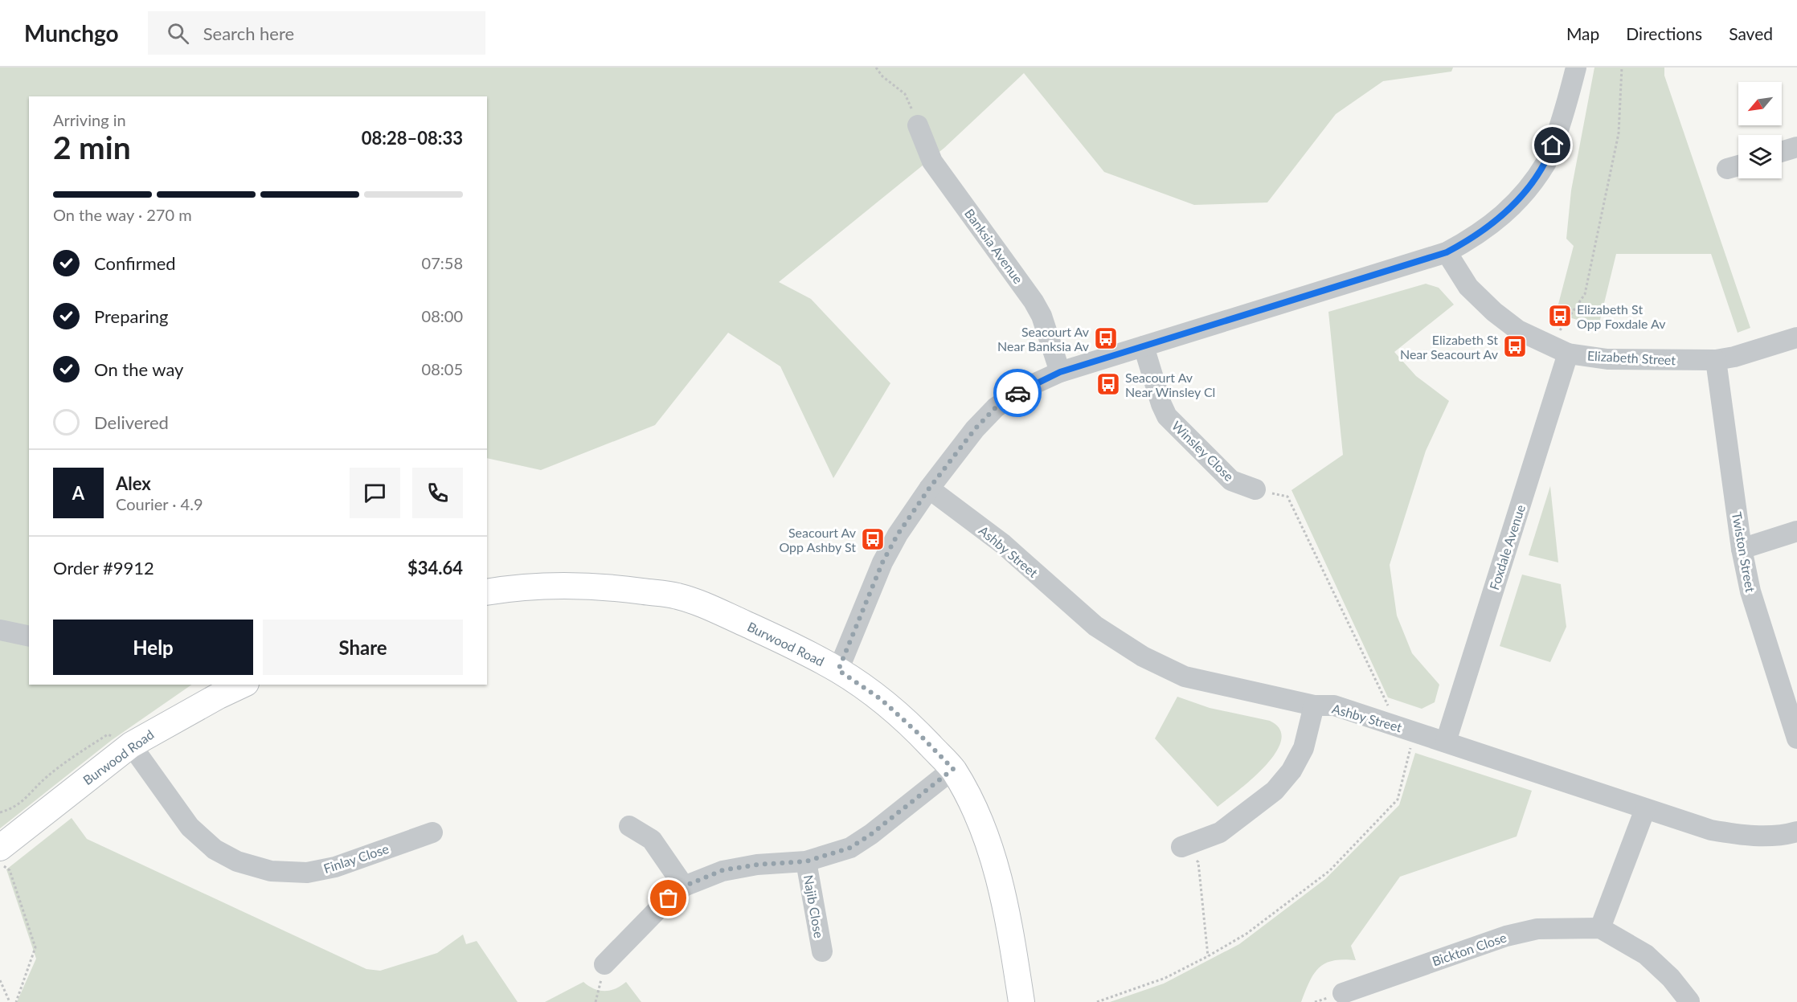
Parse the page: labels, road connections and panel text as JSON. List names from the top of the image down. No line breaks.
{"streets":{"main road":["Burwood Road"],"street":["Banksia Avenue","Elizabeth Street","Winsley Close","Foxdale Avenue","Ashby Street","Twiston Street","Finlay Close","Najib Close","Bickton Close"]},"crossings":[["Elizabeth Street","Foxdale Avenue"],["Elizabeth Street","Twiston Street"],["Foxdale Avenue","Ashby Street"],["Burwood Road","Finlay Close"]],"places":{"bus stop":["Elizabeth St Opp Foxdale Av","Seacourt Av Near Banksia Av","Elizabeth St Near Seacourt Av","Seacourt Av Near Winsley Cl","Seacourt Av Opp Ashby St"]},"north":"bottom left","page":{"header":"Munchgo","search":"Search here","nav":["Map","Directions","Saved"],"heading":["2 min","Arriving in","08:28–08:33"],"panel":["Alex","Courier · 4.9","Order #9912","$34.64"],"bar":"On the way · 270 m","list":[["Confirmed","07:58"],["Preparing","08:00"],["On the way","08:05"],"Delivered"],"round":"A","buttons":["Help","Share"]}}
